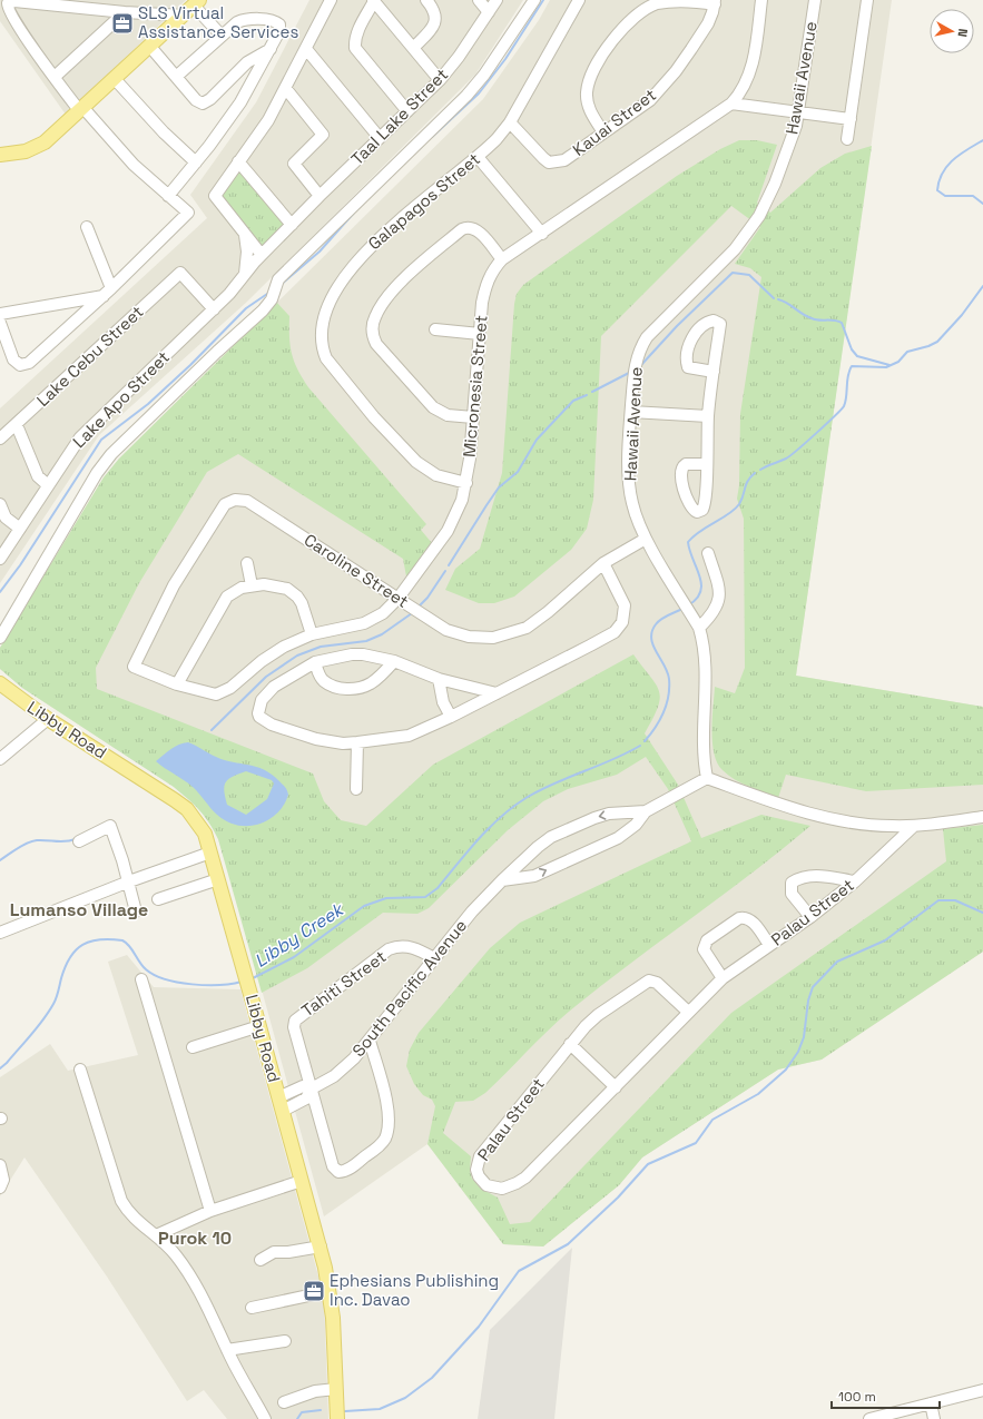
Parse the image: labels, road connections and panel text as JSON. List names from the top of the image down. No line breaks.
{"streets":{"main road":["Libby Road"],"street":["Hawaii Avenue","Taal Lake Street","Kauai Street","Galapagos Street","Lake Cebu Street","Micronesia Street","Lake Apo Street","Caroline Street","Palau Street","Tahiti Street","South Pacific Avenue"]},"crossings":[["Hawaii Avenue","Caroline Street"],["Hawaii Avenue","South Pacific Avenue"],["Taal Lake Street","Lake Apo Street"],["Kauai Street","Galapagos Street"],["Galapagos Street","Micronesia Street"],["Lake Cebu Street","Lake Apo Street"],["Micronesia Street","Caroline Street"],["Libby Road","South Pacific Avenue"],["Tahiti Street","South Pacific Avenue"]],"districts":["Lumanso Village","Purok 10"],"water":["Libby Creek"],"places":{"office":["SLS Virtual Assistance Services","Ephesians Publishing Inc. Davao"]},"scale_bar":"100 m","north":"right"}
